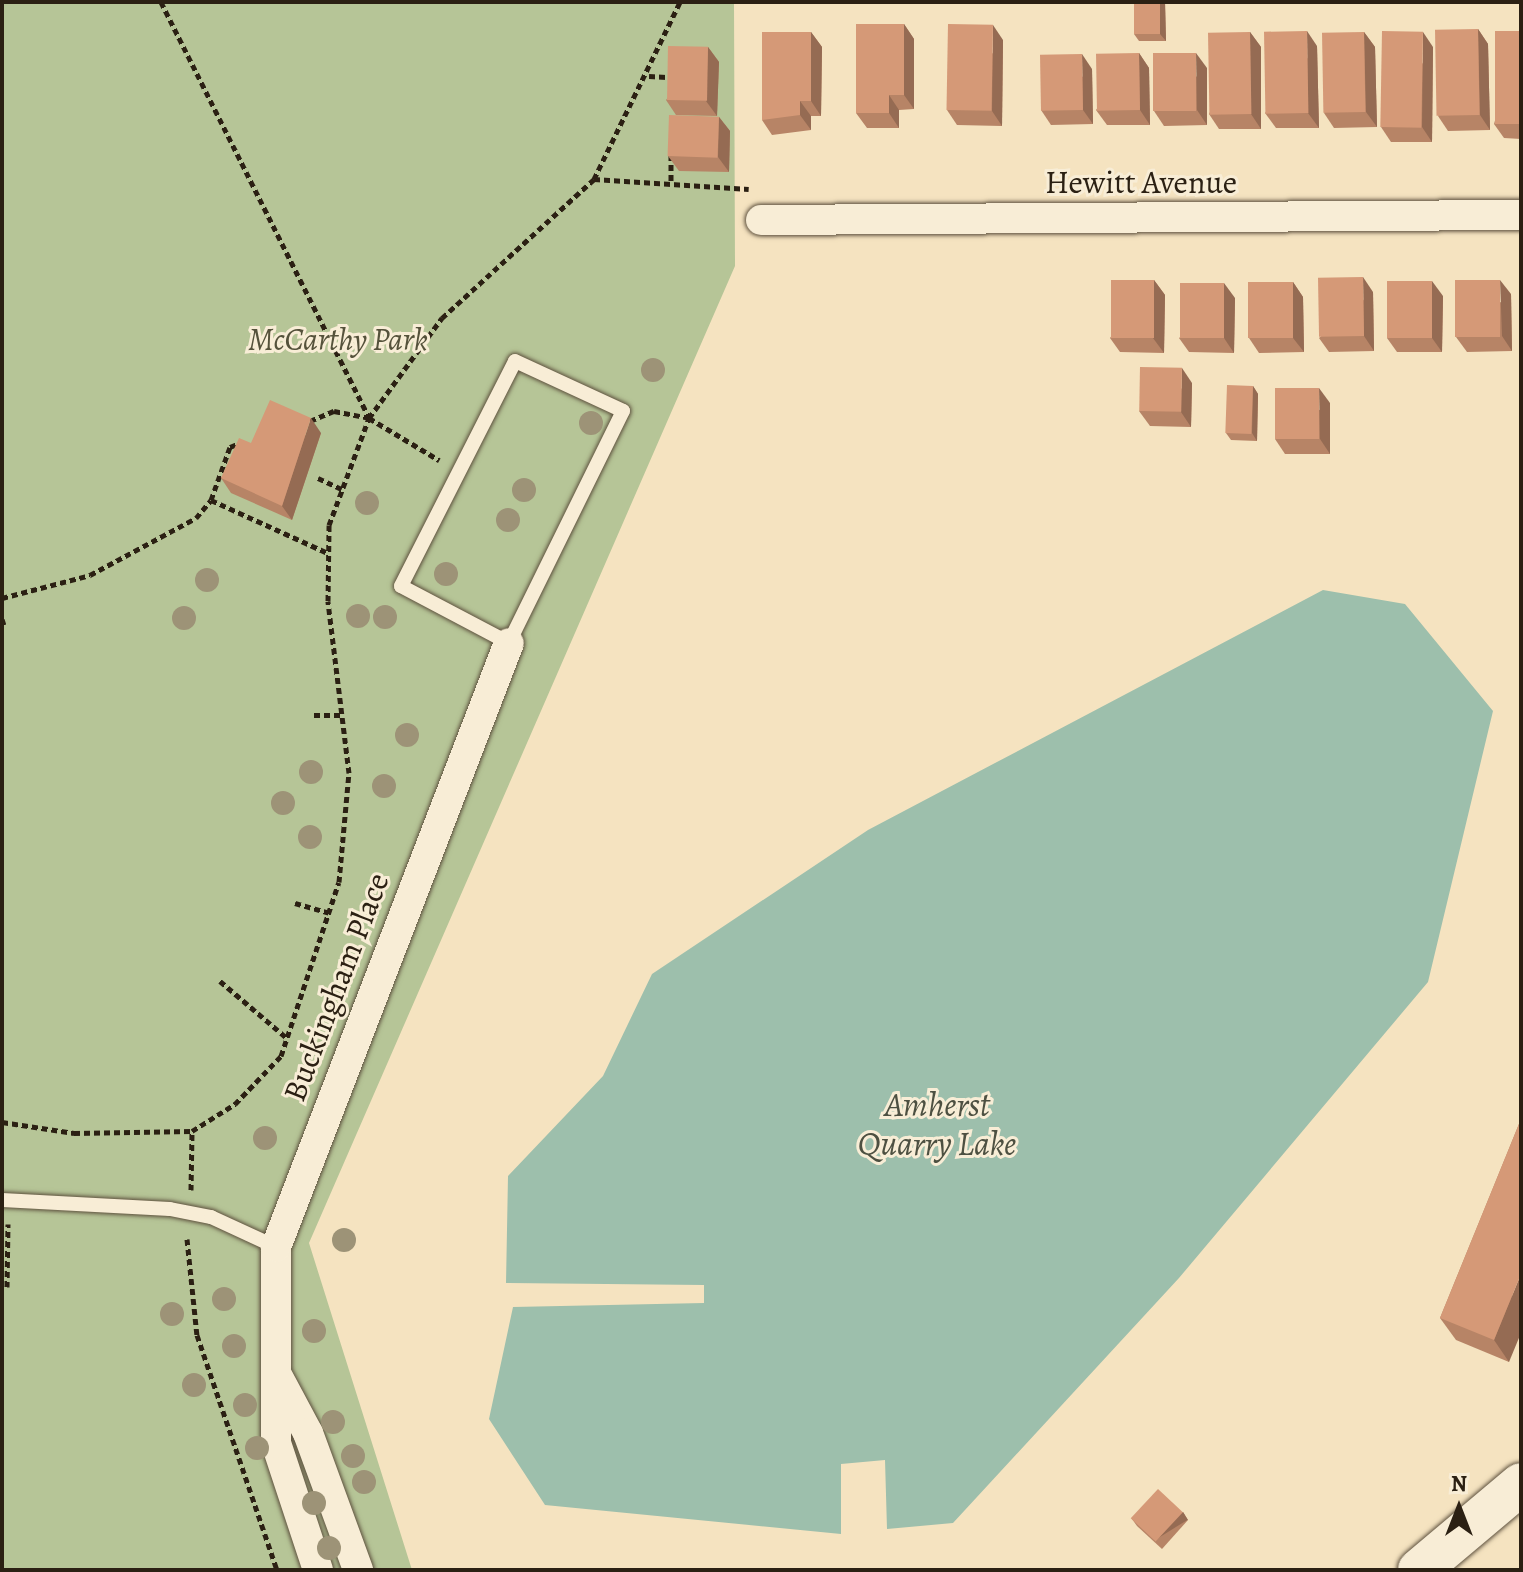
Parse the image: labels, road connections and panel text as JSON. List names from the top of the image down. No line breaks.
{"streets":{"street":["Hewitt Avenue","Buckingham Place"]},"water":["Amherst Quarry Lake"],"parks":["McCarthy Park"],"north":"top"}
